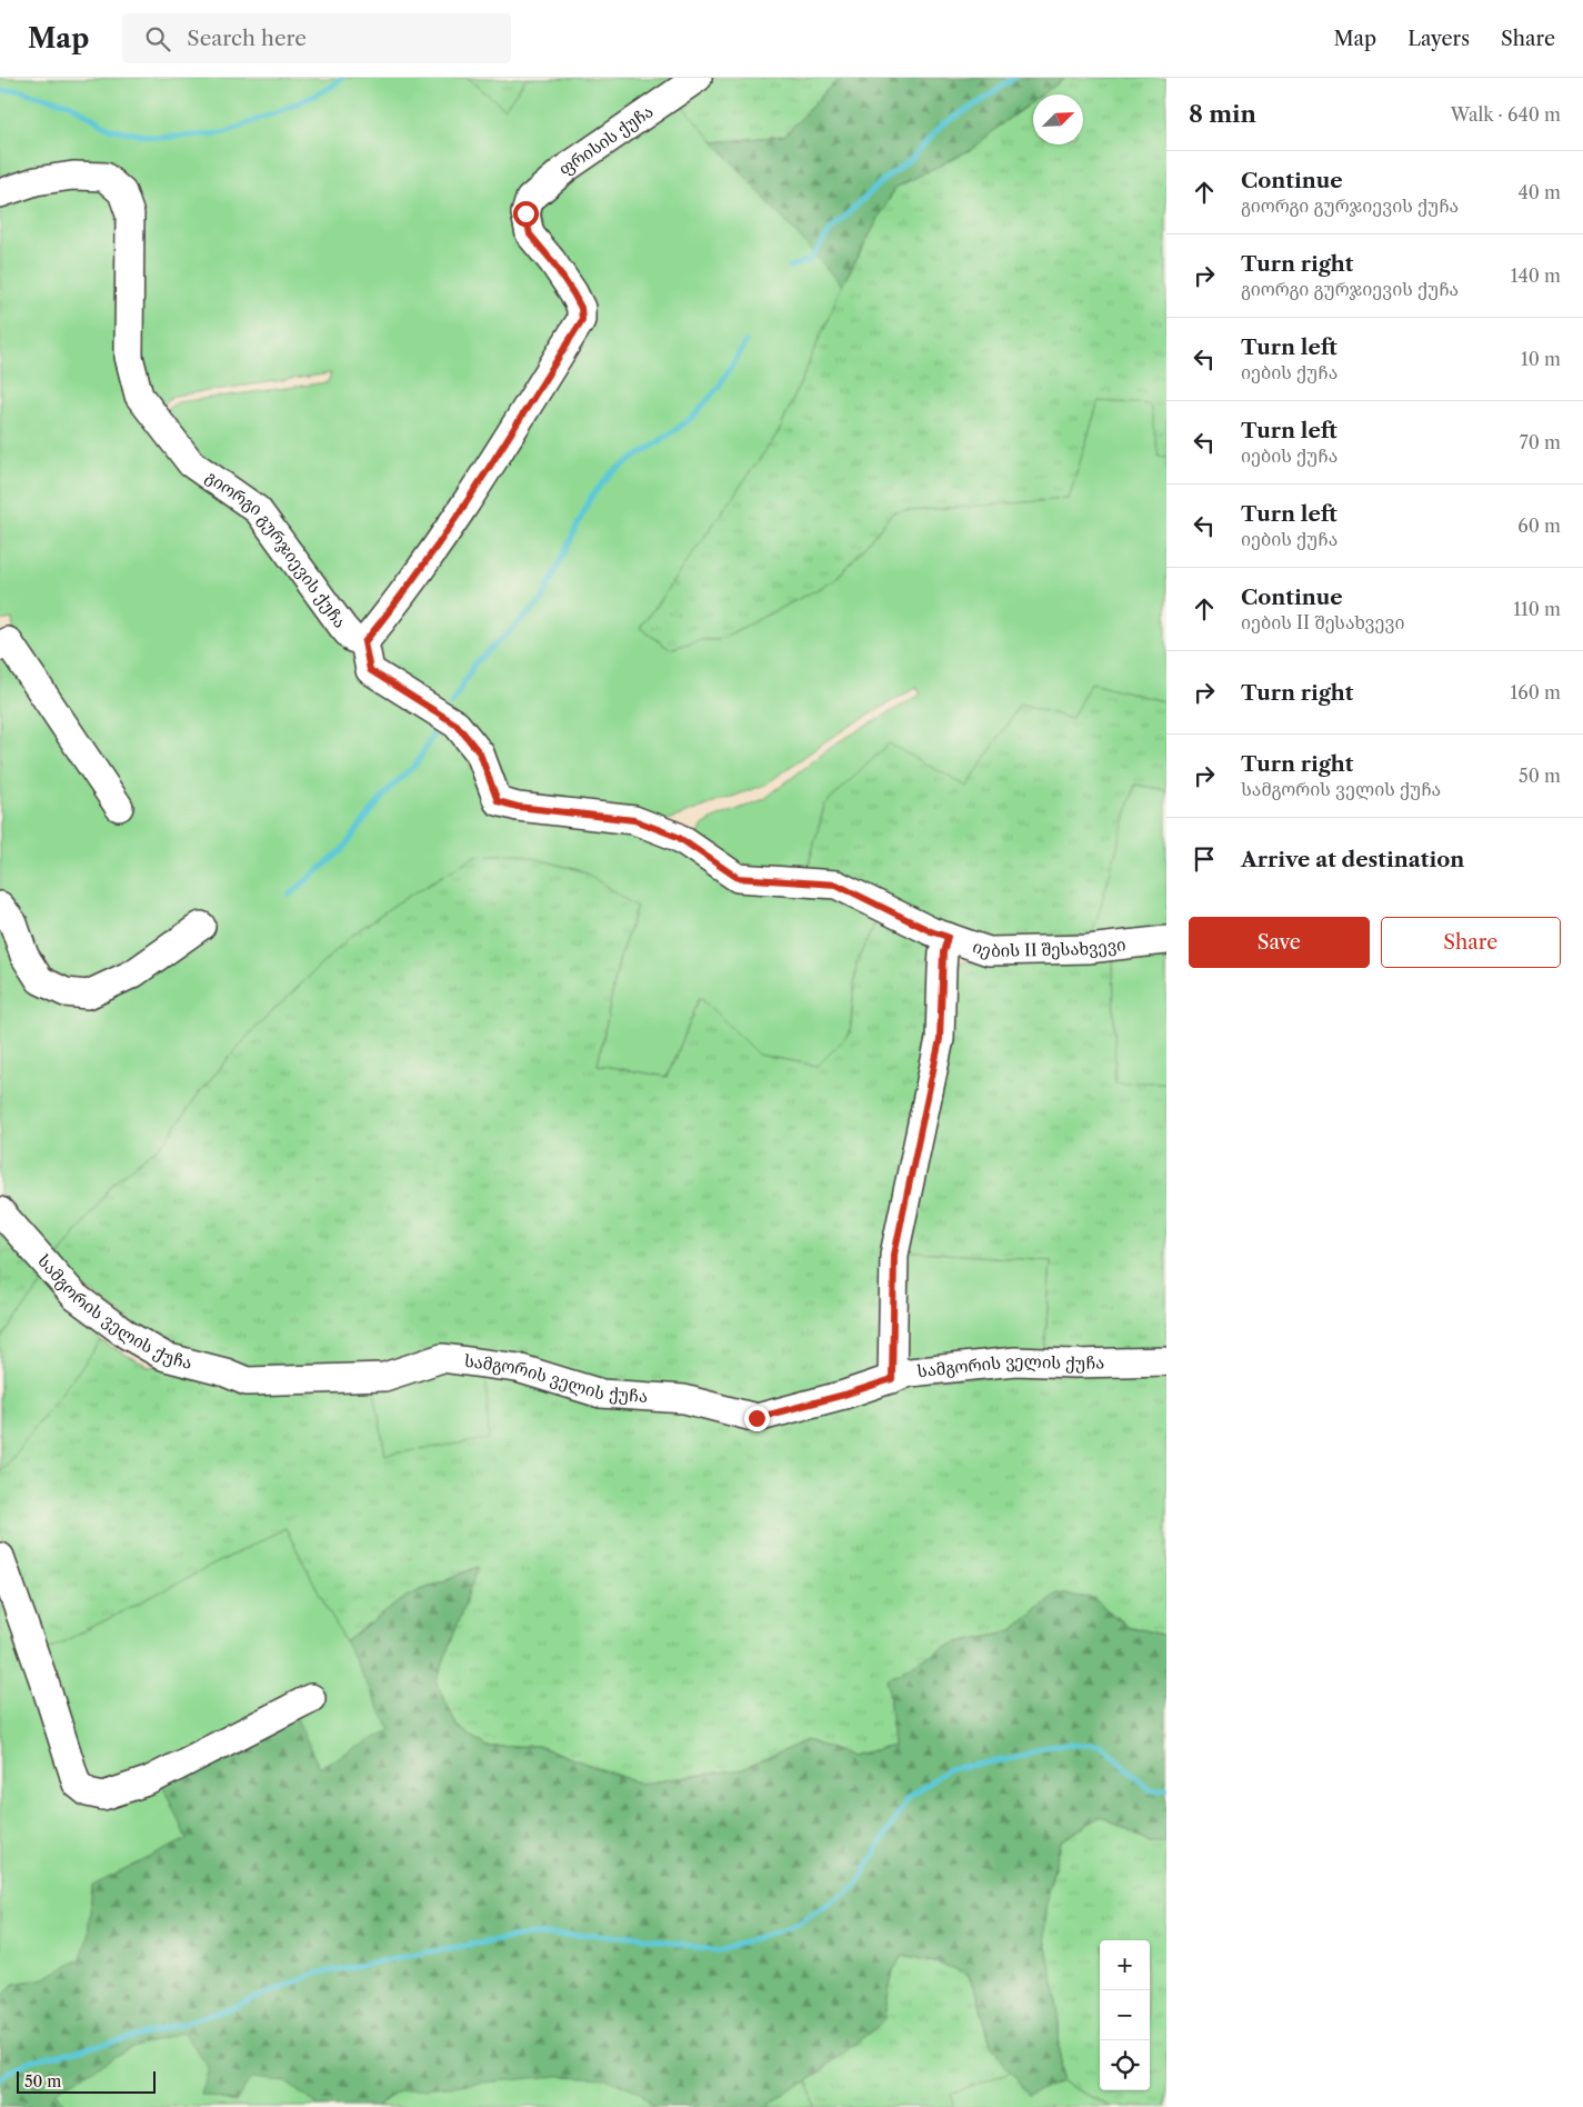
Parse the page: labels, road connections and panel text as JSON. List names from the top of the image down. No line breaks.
{"streets":{"street":["ფრისის ქუჩა","გიორგი გურჯიევის ქუჩა","იების II შესახვევი","სამგორის ველის ქუჩა"]},"crossings":[["ფრისის ქუჩა","გიორგი გურჯიევის ქუჩა"],["ფრისის ქუჩა","იების II შესახვევი"],["გიორგი გურჯიევის ქუჩა","იების II შესახვევი"]],"scale_bar":"50 m","north":"top right","page":{"header":"Map","search":"Search here","nav":["Map","Layers","Share"],"heading":["8 min","Walk · 640 m"],"list":[["Continue","გიორგი გურჯიევის ქუჩა","40 m"],["Turn right","გიორგი გურჯიევის ქუჩა","140 m"],["Turn left","იების ქუჩა","10 m"],["Turn left","იების ქუჩა","70 m"],["Turn left","იების ქუჩა","60 m"],["Continue","იების II შესახვევი","110 m"],["Turn right","160 m"],["Turn right","სამგორის ველის ქუჩა","50 m"],"Arrive at destination"],"buttons":["Save","Share"],"map_buttons":["+","−"],"scale":"50 m"}}
